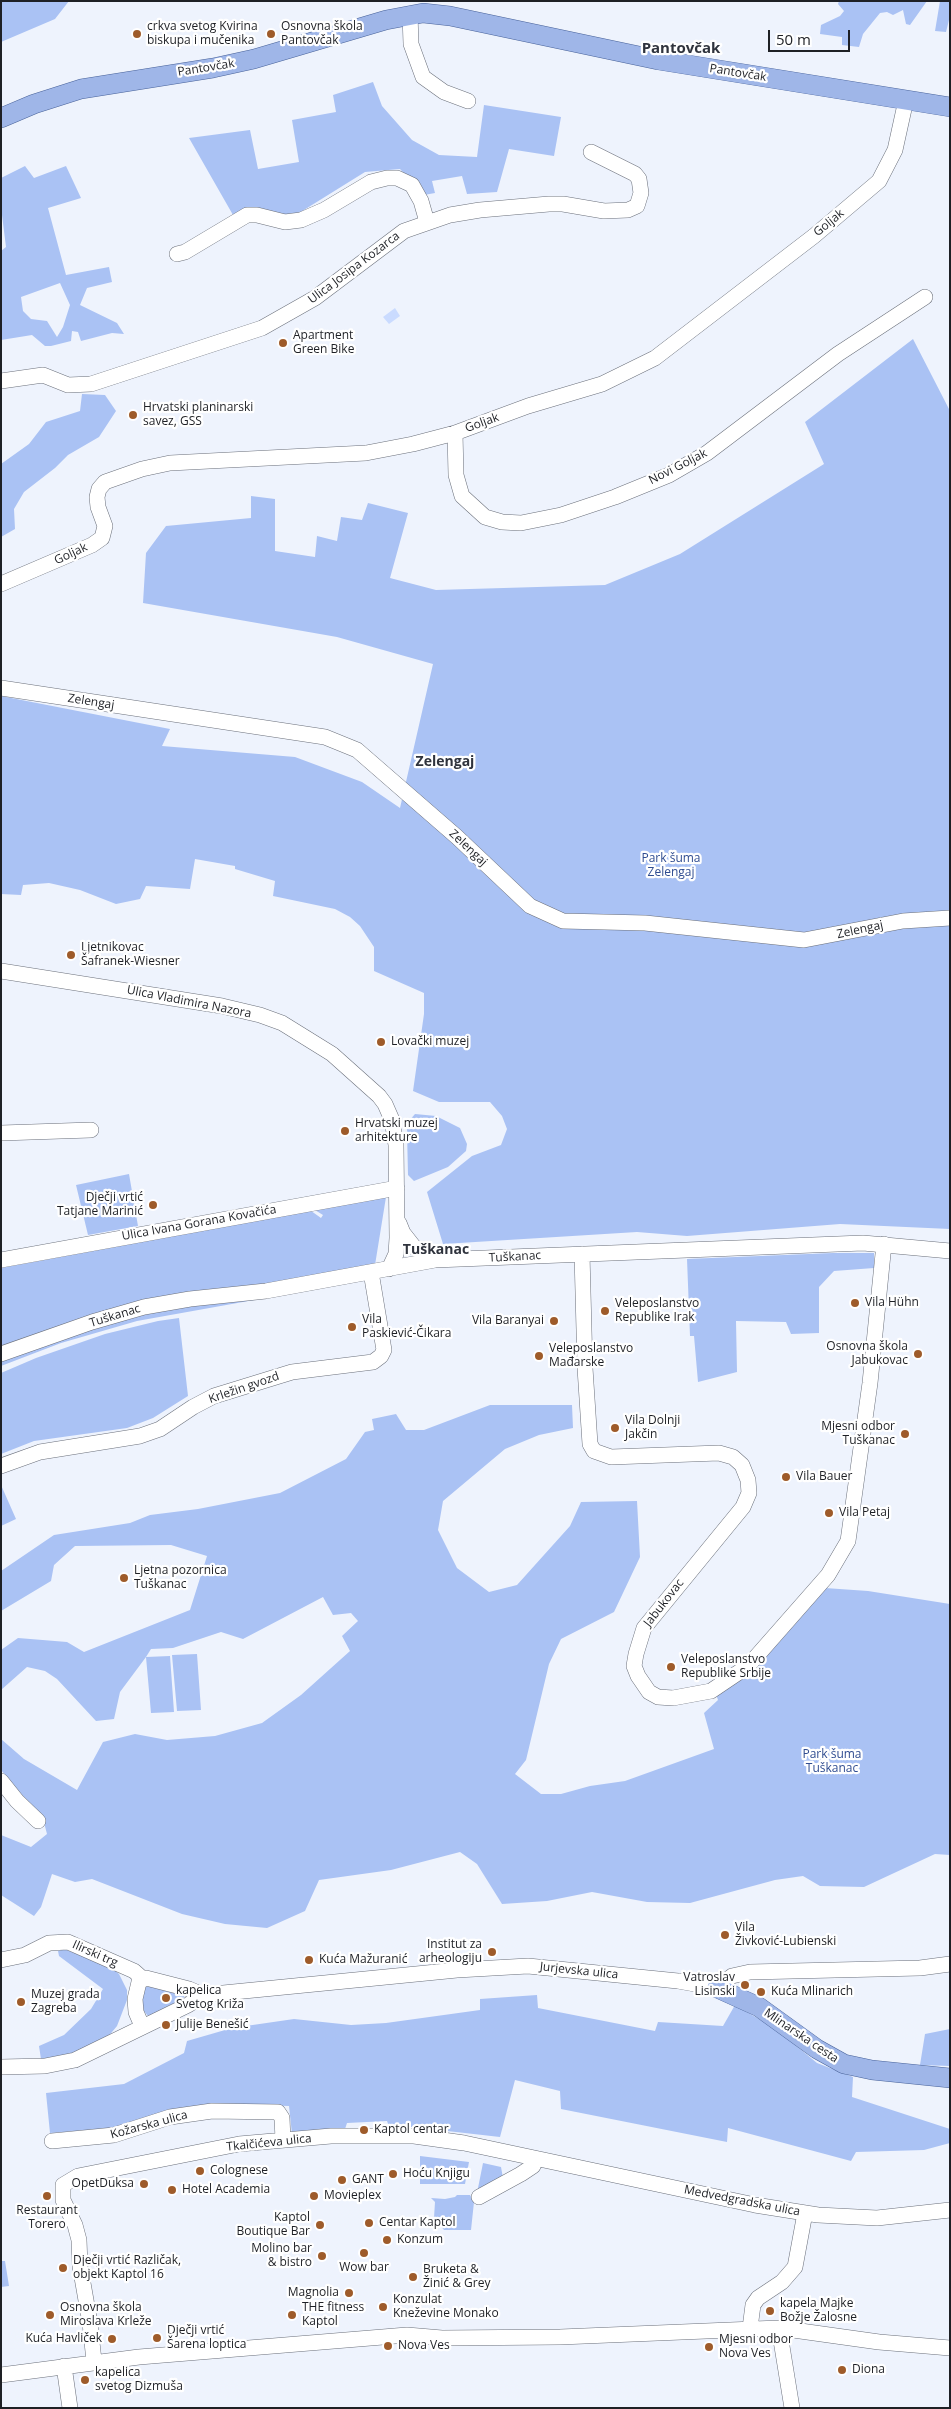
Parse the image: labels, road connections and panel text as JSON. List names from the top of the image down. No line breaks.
{"streets":{"main road":["Pantovčak","Mlinarska cesta"],"street":["Goljak","Ulica Josipa Kozarca","Novi Goljak","Zelengaj","Ulica Vladimira Nazora","Ulica Ivana Gorana Kovačića","Tuškanac","Krležin gvozd","Jabukovac","Ilirski trg","Jurjevska ulica","Kožarska ulica","Tkalčićeva ulica","Medvedgradska ulica"]},"crossings":[["Pantovčak","Goljak"],["Goljak","Novi Goljak"],["Ulica Vladimira Nazora","Ulica Ivana Gorana Kovačića"],["Ulica Vladimira Nazora","Tuškanac"],["Tuškanac","Krležin gvozd"],["Tuškanac","Jabukovac"],["Ilirski trg","Jurjevska ulica"],["Jurjevska ulica","Mlinarska cesta"],["Kožarska ulica","Tkalčićeva ulica"],["Tkalčićeva ulica","Medvedgradska ulica"]],"districts":["Pantovčak","Zelengaj","Tuškanac"],"parks":["Park šuma Zelengaj","Park šuma Tuškanac"],"places":["crkva svetog Kvirina biskupa i mučenika","Osnovna škola Pantovčak","Apartment Green Bike","Hrvatski planinarski savez, GSS","Ljetnikovac Šafranek-Wiesner","Lovački muzej","Hrvatski muzej arhitekture","Dječji vrtić Tatjane Marinić","Vila Hühn","Veleposlanstvo Republike Irak","Vila Baranyai","Vila Paskiević-Čikara","Osnovna škola Jabukovac","Veleposlanstvo Mađarske","Vila Dolnji Jakčin","Mjesni odbor Tuškanac","Vila Bauer","Vila Petaj","Ljetna pozornica Tuškanac","Veleposlanstvo Republike Srbije","Vila Živković-Lubienski","Institut za arheologiju","Kuća Mažuranić","Vatroslav Lisinski","Kuća Mlinarich","kapelica Svetog Križa","Muzej grada Zagreba","Julije Benešić","Kaptol centar","Colognese","Hoću Knjigu","GANT","OpetDuksa","Hotel Academia","Restaurant Torero","Movieplex","Centar Kaptol","Kaptol Boutique Bar","Konzum","Wow bar","Molino bar & bistro","Dječji vrtić Različak, objekt Kaptol 16","Bruketa & Žinić & Grey","Magnolia","Konzulat Kneževine Monako","kapela Majke Božje Žalosne","Osnovna škola Miroslava Krleže","THE fitness Kaptol","Dječji vrtić Šarena loptica","Kuća Havliček","Nova Ves","Mjesni odbor Nova Ves","Diona","kapelica svetog Dizmuša"],"scale_bar":"50 m"}
